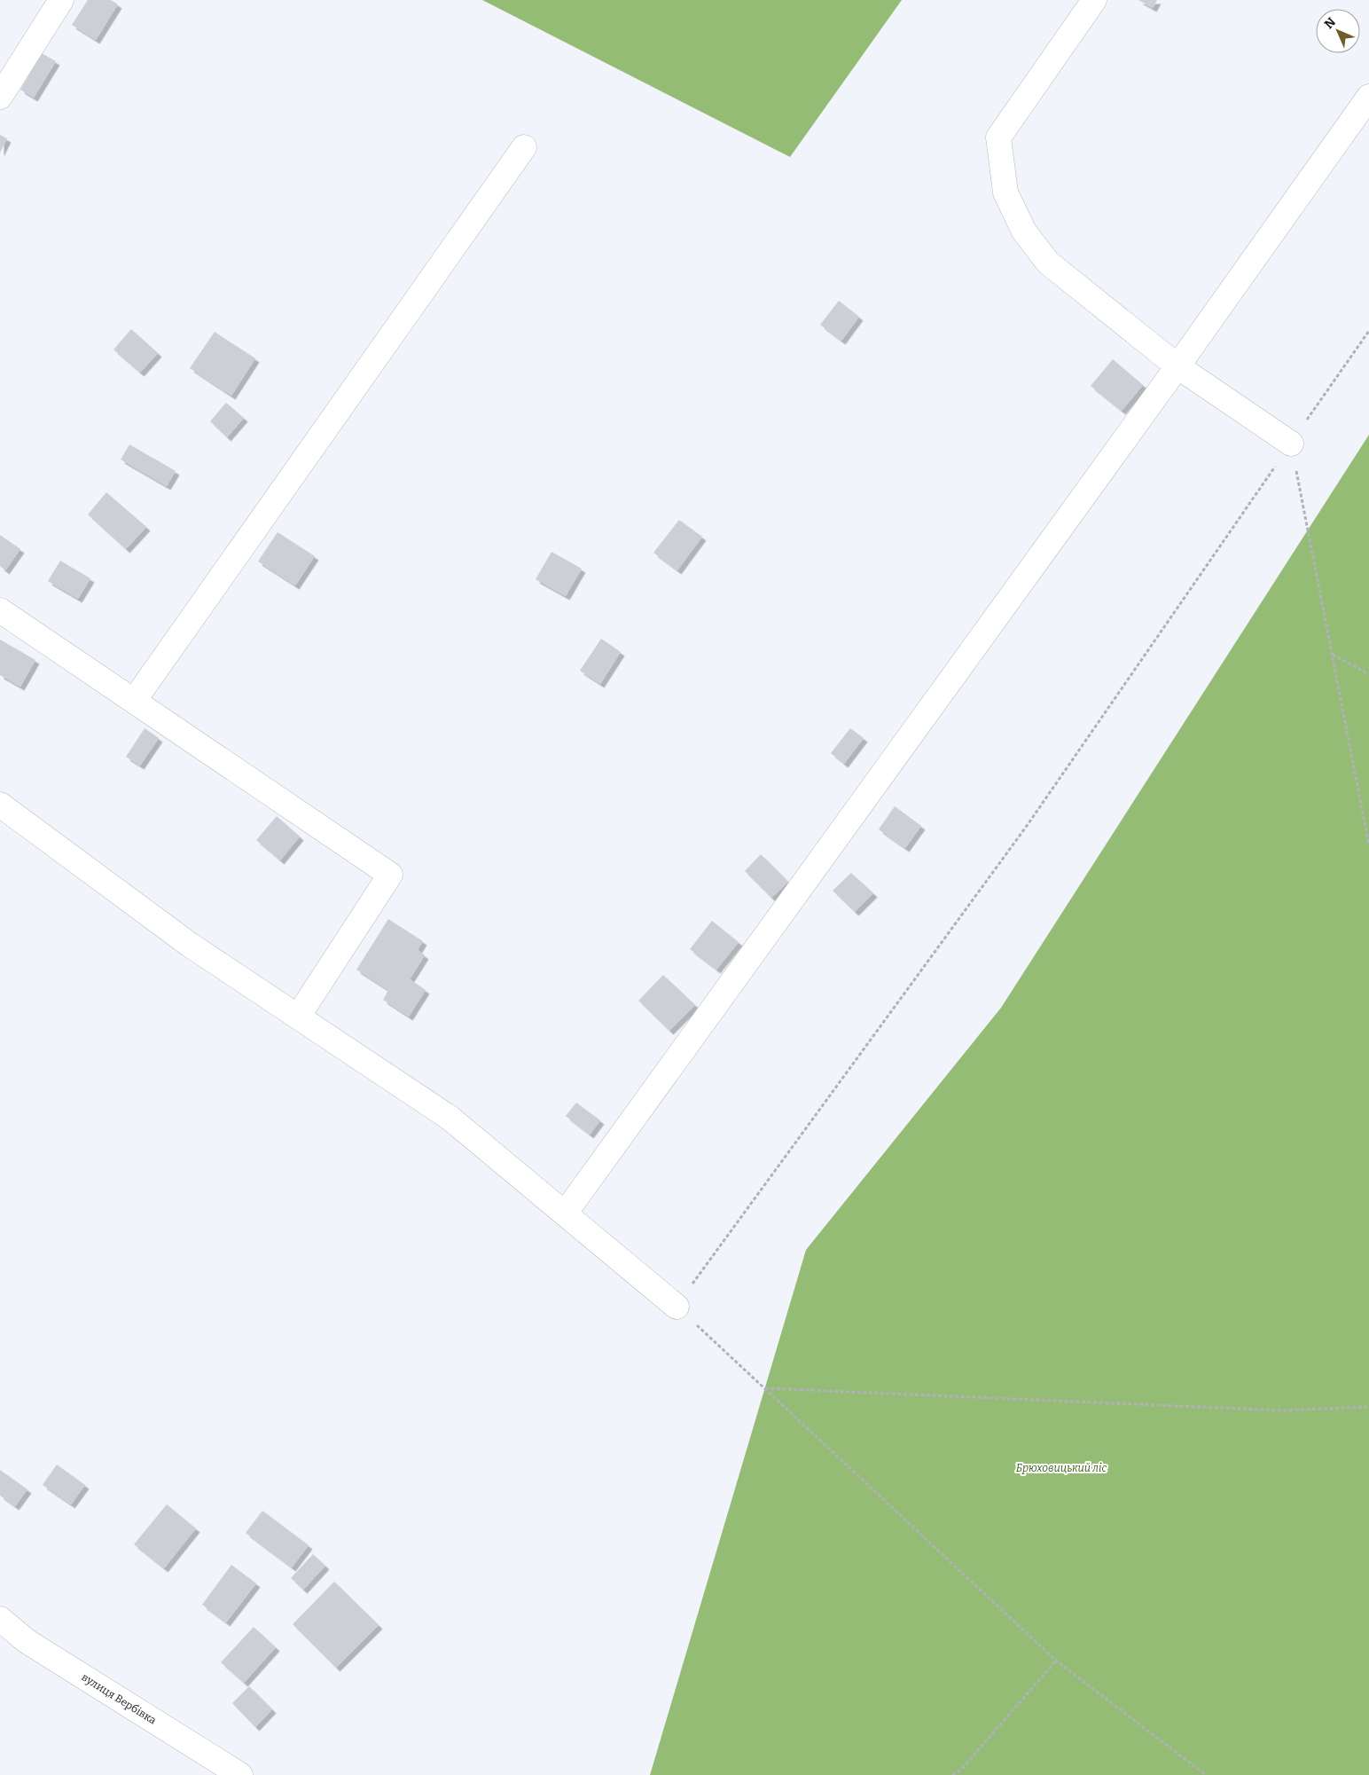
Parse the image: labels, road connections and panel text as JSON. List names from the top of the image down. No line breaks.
{"streets":{"street":["вулиця Вербівка"]},"parks":["Брюховицький ліс"],"north":"top left"}
